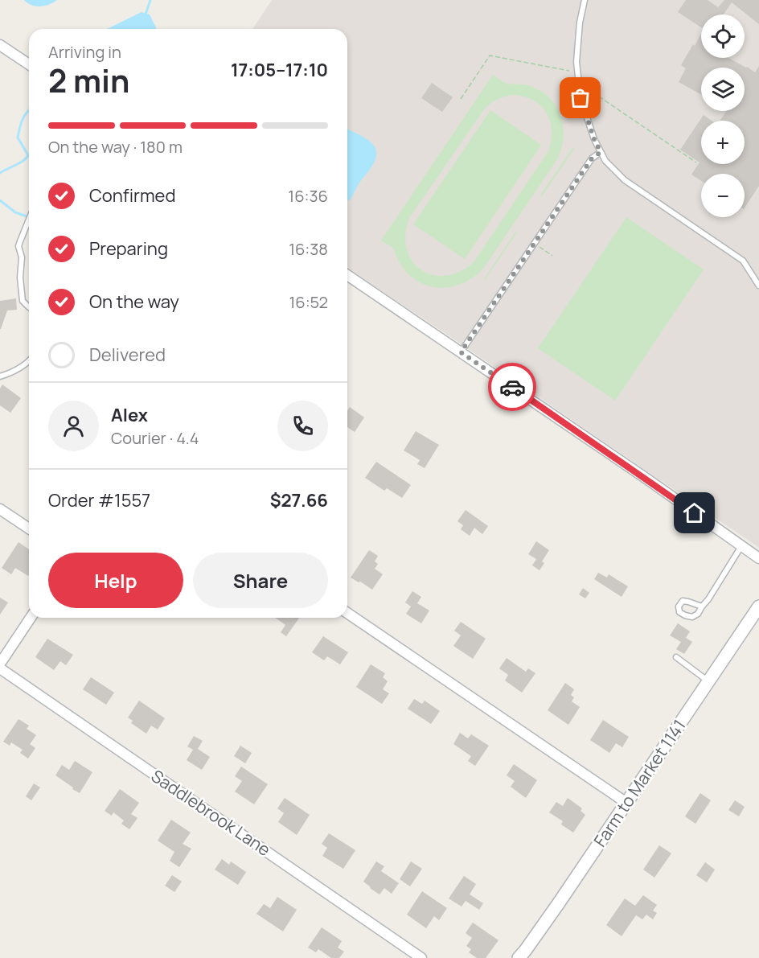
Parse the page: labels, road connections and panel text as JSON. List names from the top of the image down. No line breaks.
{"streets":{"street":["Farm to Market 1141","Saddlebrook Lane"]},"page":{"map_buttons":["+","−"],"heading":["2 min","Arriving in","17:05–17:10"],"panel":["Alex","Courier · 4.4","Order #1557","$27.66"],"bar":"On the way · 180 m","list":[["Confirmed","16:36"],["Preparing","16:38"],["On the way","16:52"],"Delivered"],"buttons":["Help","Share"]}}
